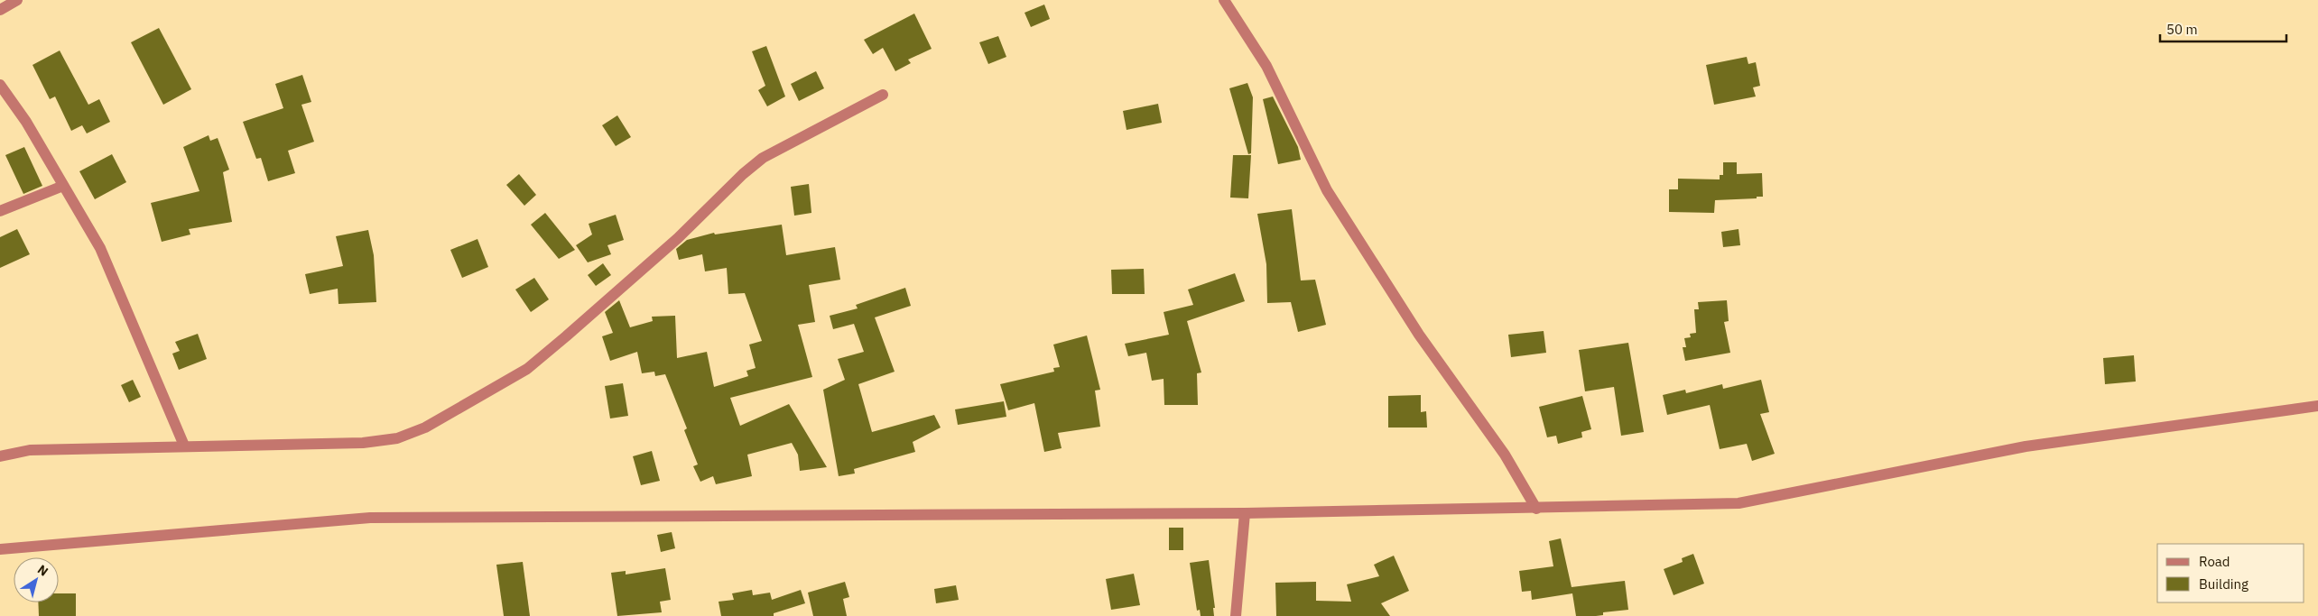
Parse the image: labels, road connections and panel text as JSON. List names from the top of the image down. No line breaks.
{"legend":["Road","Building"],"scale_bar":"50 m","north":"top right"}
